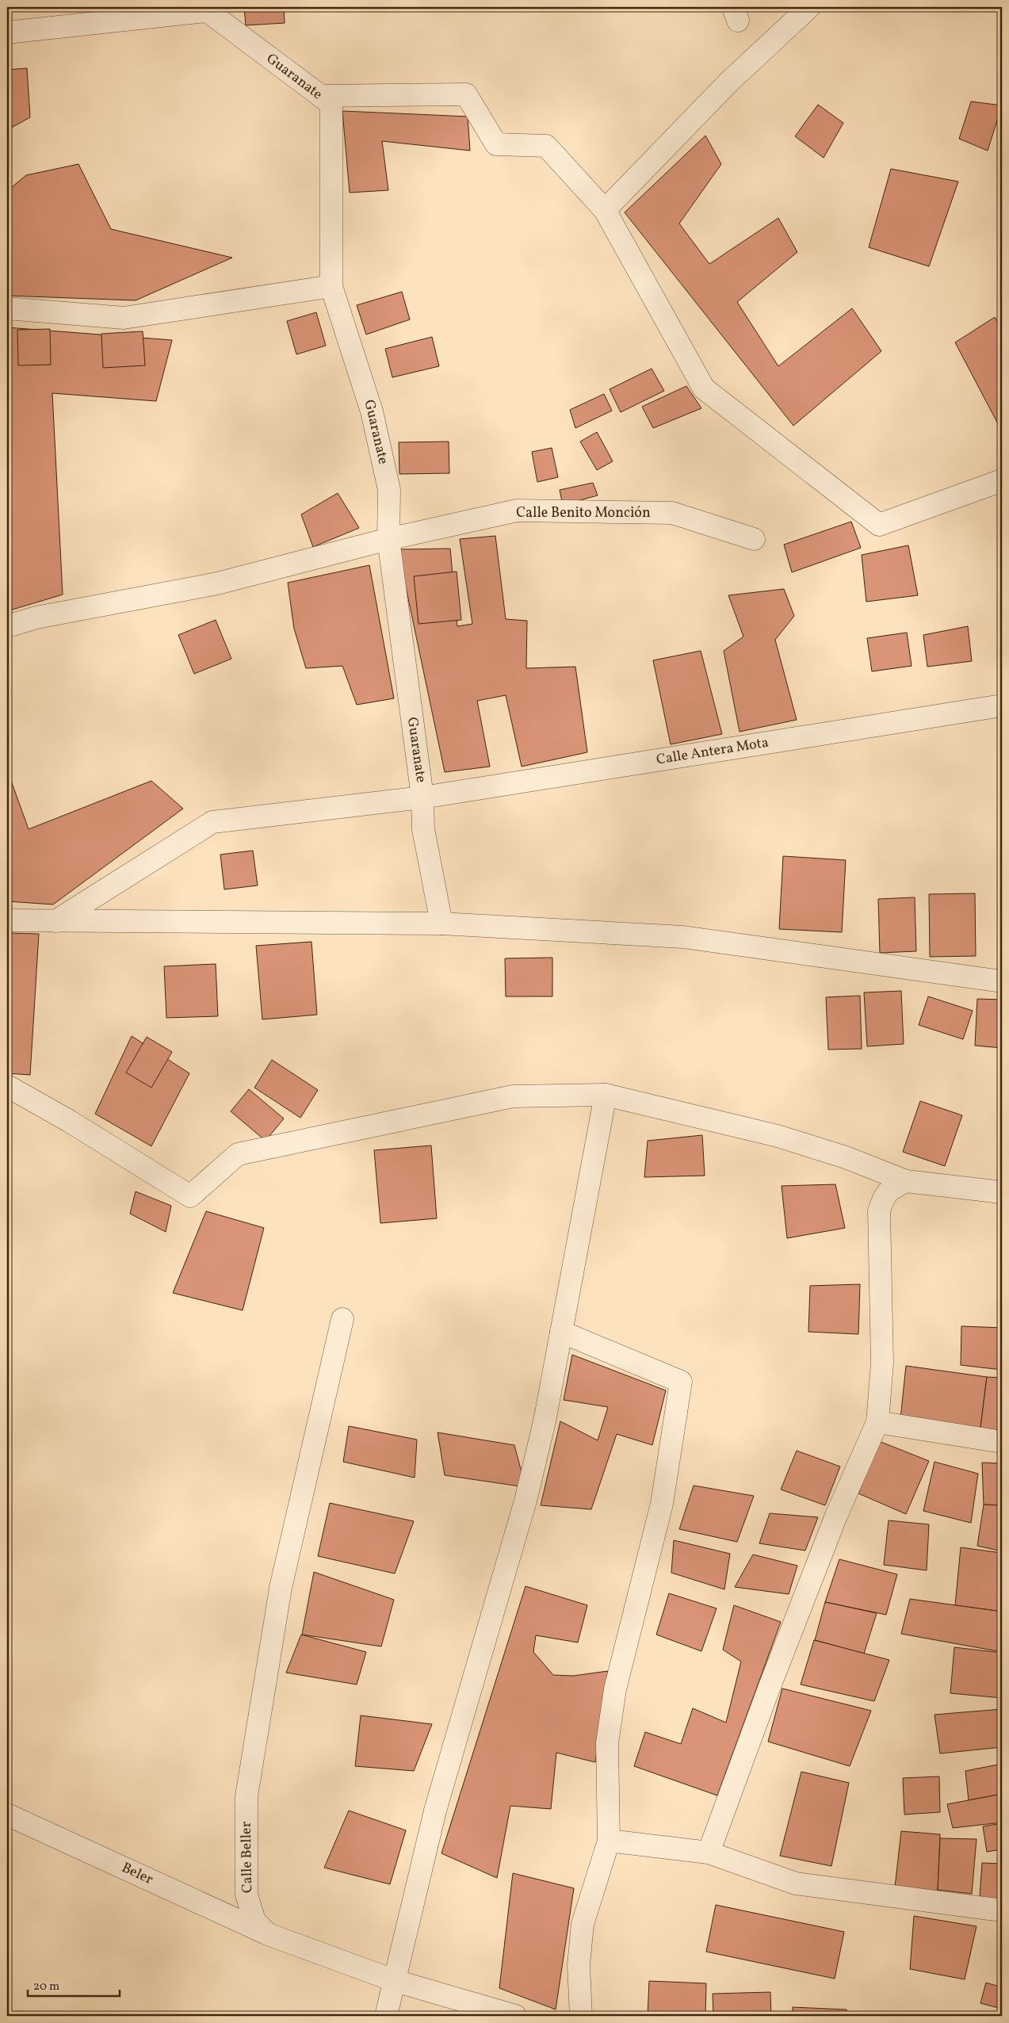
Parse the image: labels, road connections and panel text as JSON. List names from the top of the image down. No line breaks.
{"streets":{"street":["Guaranate","Calle Benito Monción","Calle Antera Mota","Calle Beller","Beler"]},"crossings":[["Guaranate","Calle Benito Monción"],["Guaranate","Calle Antera Mota"],["Calle Beller","Beler"]],"scale_bar":"20 m"}
